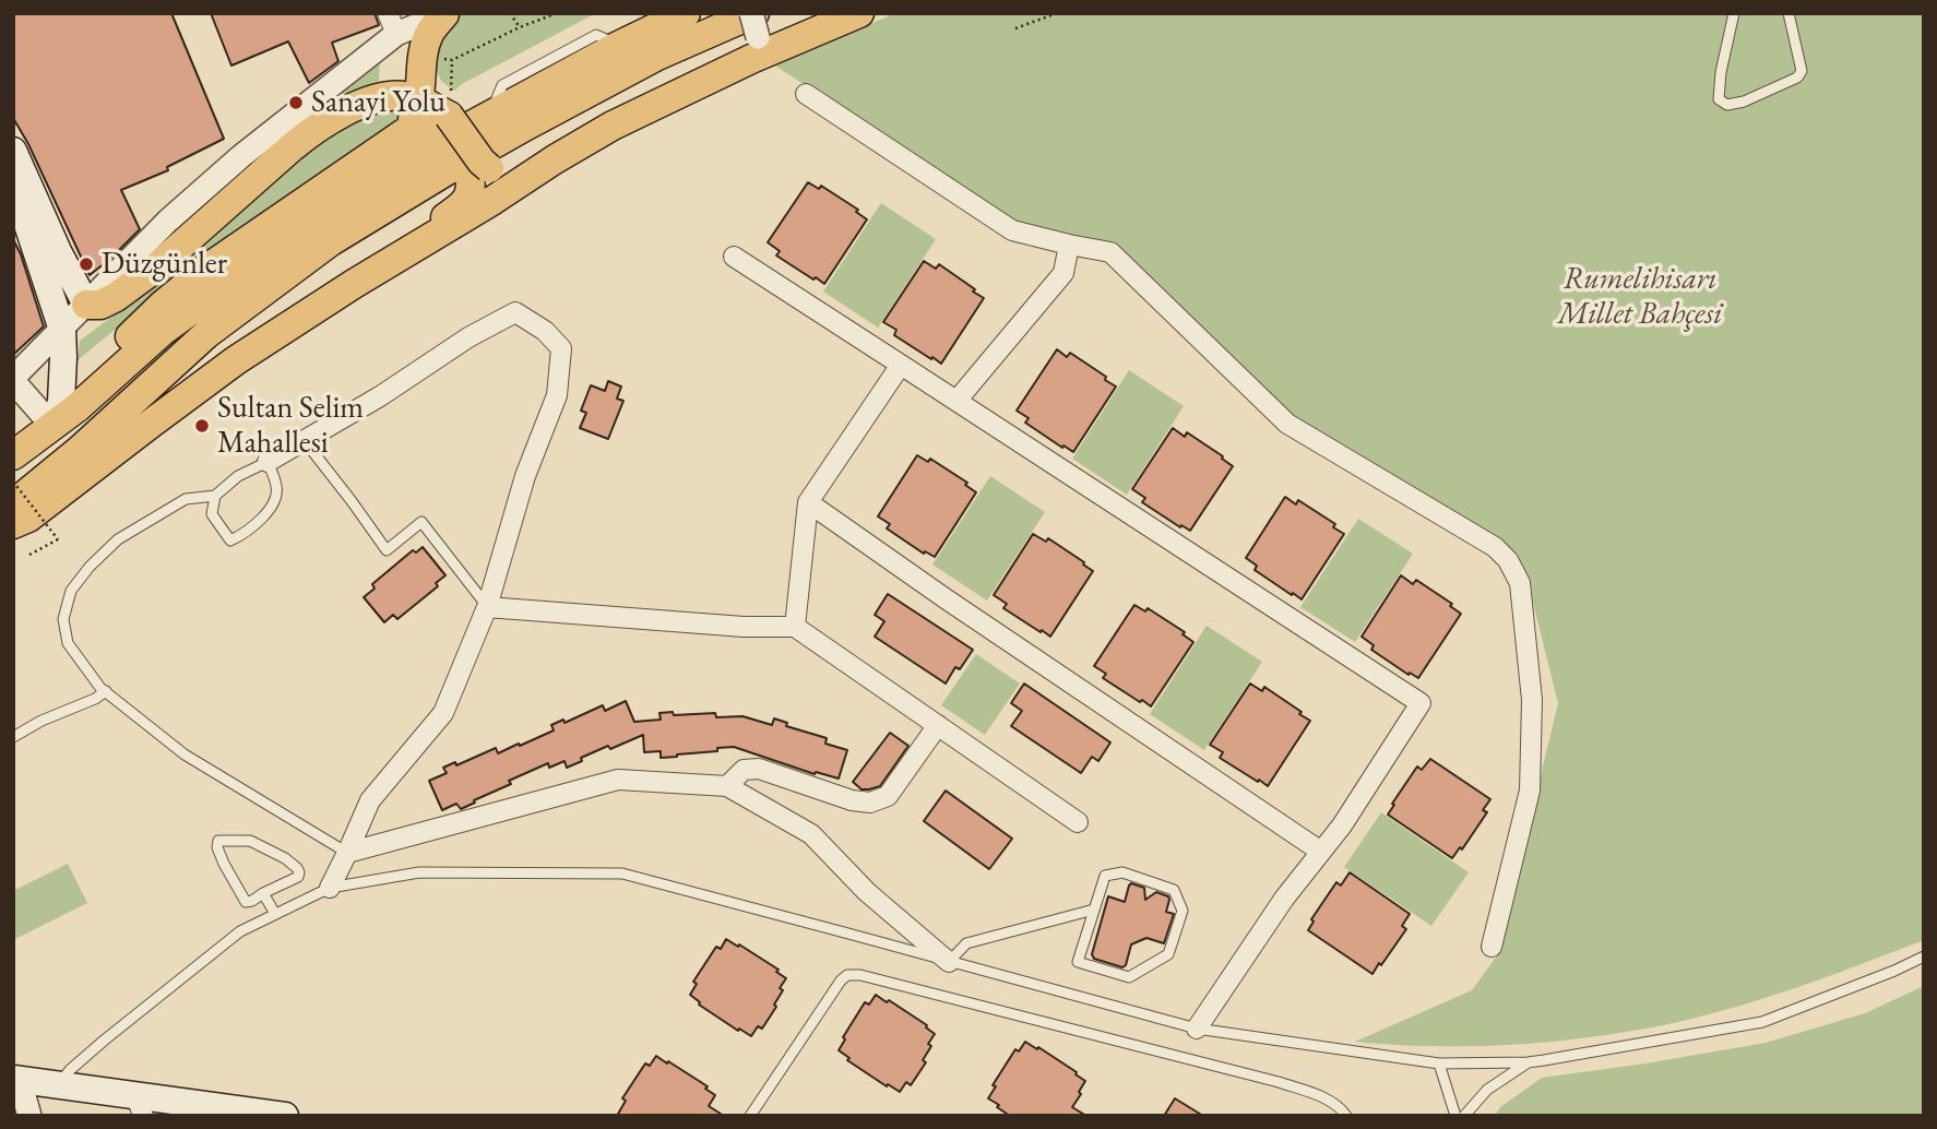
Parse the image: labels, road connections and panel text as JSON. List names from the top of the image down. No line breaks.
{"parks":["Rumelihisarı Millet Bahçesi"],"places":["Sanayi Yolu","Düzgünler","Sultan Selim Mahallesi"]}
